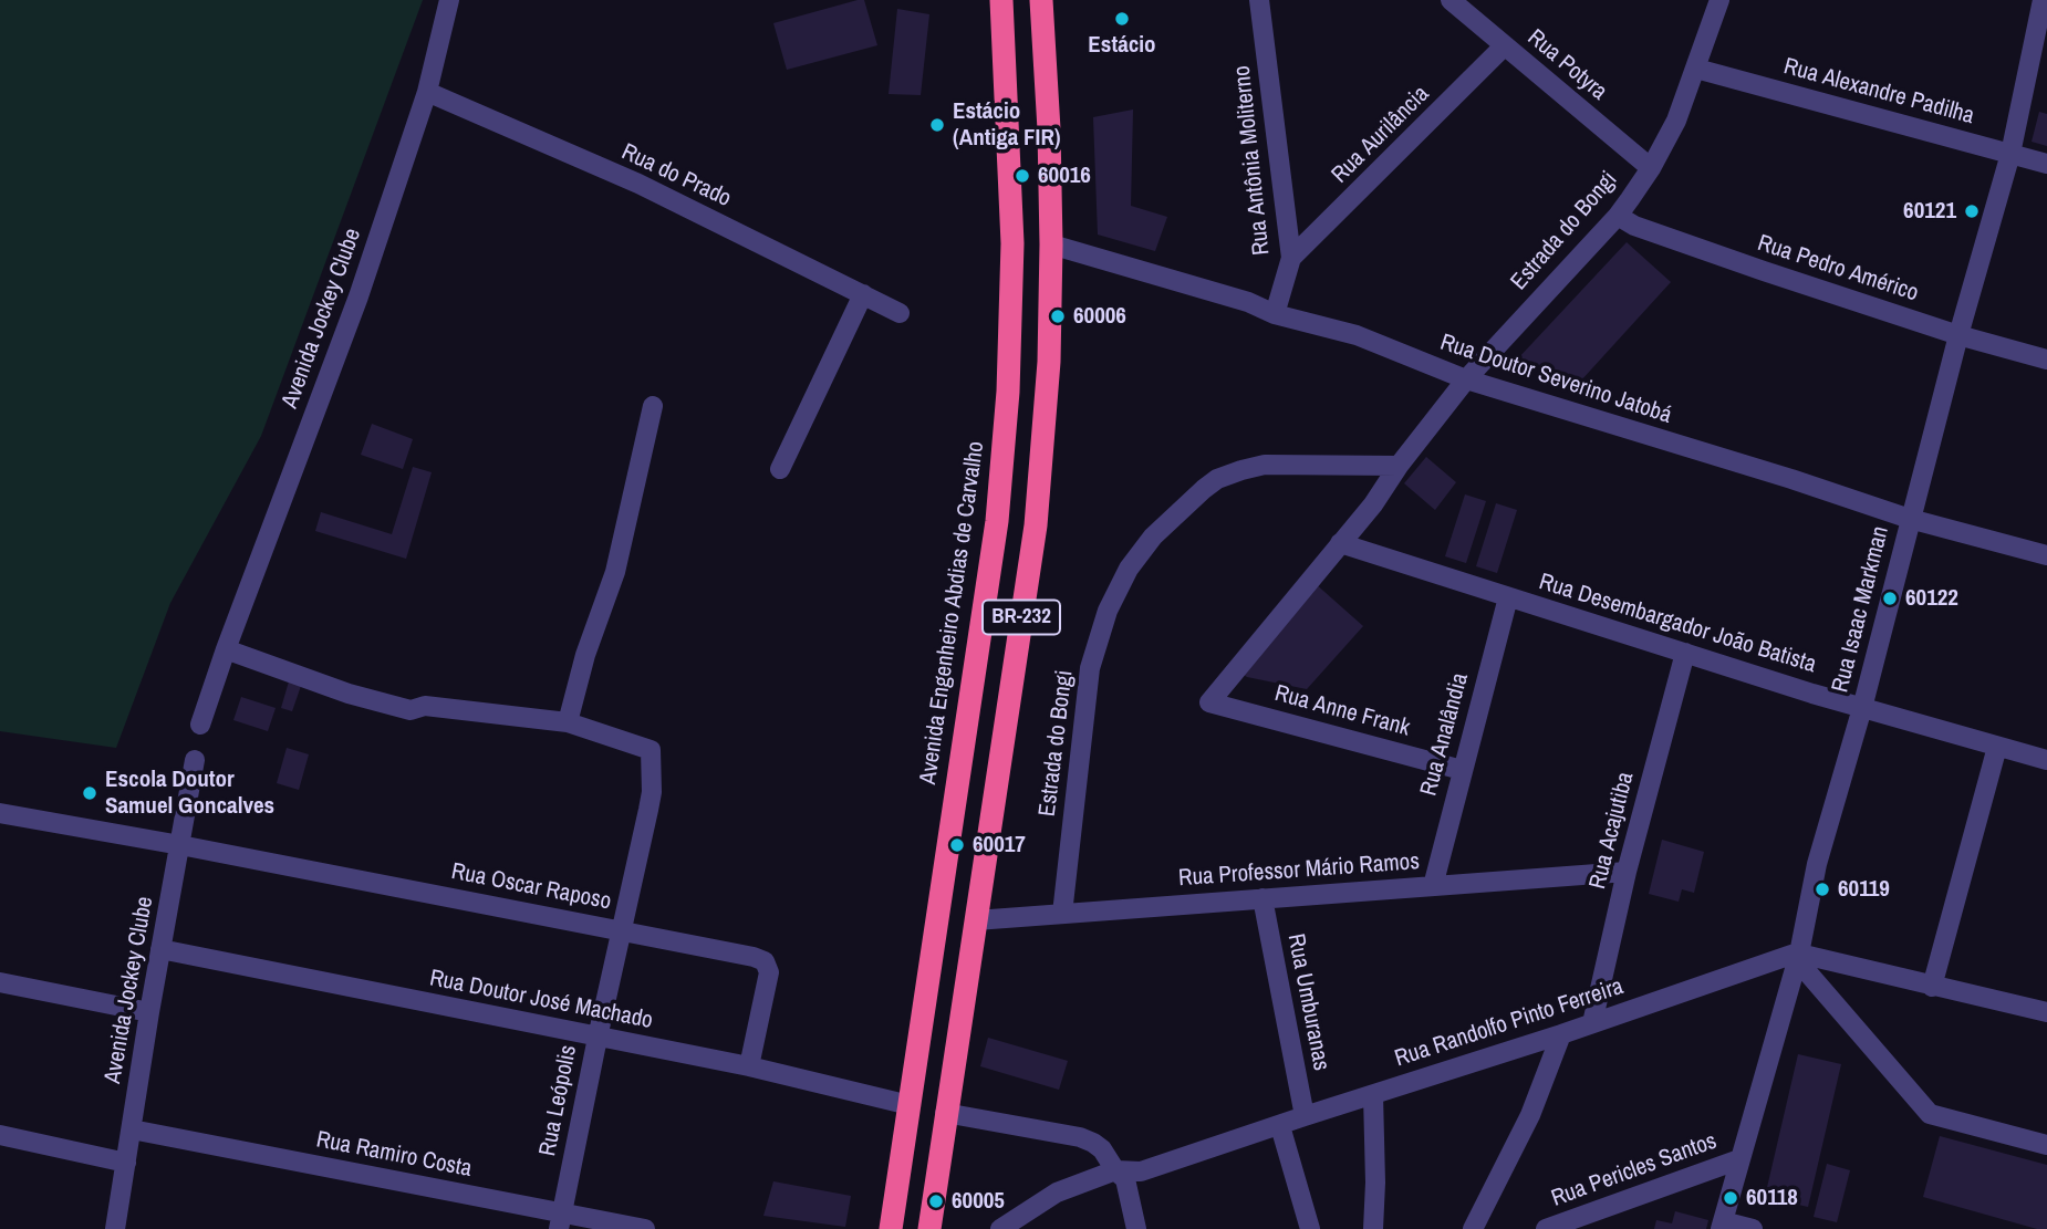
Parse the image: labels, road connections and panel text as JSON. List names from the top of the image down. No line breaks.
{"streets":{"highway":["Avenida Engenheiro Abdias de Carvalho","BR-232"],"street":["Rua Potyra","Rua Alexandre Padilha","Rua Aurilância","Rua Antônia Moliterno","Rua do Prado","Estrada do Bongi","Rua Pedro Américo","Avenida Jockey Clube","Rua Doutor Severino Jatobá","Rua Isaac Markman","Rua Desembargador João Batista","Rua Anne Frank","Rua Analândia","Rua Acajutiba","Rua Professor Mário Ramos","Rua Oscar Raposo","Rua Doutor José Machado","Rua Umburanas","Rua Randolfo Pinto Ferreira","Rua Leópolis","Rua Ramiro Costa","Rua Pericles Santos"]},"crossings":[["Rua Potyra","Rua Aurilância"],["Rua Potyra","Estrada do Bongi"],["Rua Alexandre Padilha","Estrada do Bongi"],["Rua Alexandre Padilha","Rua Isaac Markman"],["Rua Aurilância","Rua Antônia Moliterno"],["Rua Antônia Moliterno","Rua Doutor Severino Jatobá"],["Rua do Prado","Avenida Jockey Clube"],["Estrada do Bongi","Rua Pedro Américo"],["Estrada do Bongi","Rua Doutor Severino Jatobá"],["Estrada do Bongi","Rua Desembargador João Batista"],["Estrada do Bongi","Rua Anne Frank"],["Estrada do Bongi","Rua Professor Mário Ramos"],["Rua Pedro Américo","Rua Isaac Markman"],["Avenida Jockey Clube","Rua Oscar Raposo"],["Avenida Jockey Clube","Rua Doutor José Machado"],["Avenida Jockey Clube","Rua Ramiro Costa"],["Rua Doutor Severino Jatobá","Rua Isaac Markman"],["Rua Doutor Severino Jatobá","BR-232"],["Rua Isaac Markman","Rua Desembargador João Batista"],["Rua Isaac Markman","Rua Randolfo Pinto Ferreira"],["Rua Isaac Markman","Rua Pericles Santos"],["Avenida Engenheiro Abdias de Carvalho","Rua Doutor José Machado"],["BR-232","Rua Professor Mário Ramos"],["Rua Desembargador João Batista","Rua Analândia"],["Rua Desembargador João Batista","Rua Acajutiba"],["Rua Anne Frank","Rua Analândia"],["Rua Analândia","Rua Professor Mário Ramos"],["Rua Acajutiba","Rua Professor Mário Ramos"],["Rua Acajutiba","Rua Randolfo Pinto Ferreira"],["Rua Professor Mário Ramos","Rua Umburanas"],["Rua Oscar Raposo","Rua Doutor José Machado"],["Rua Oscar Raposo","Rua Leópolis"],["Rua Doutor José Machado","Rua Leópolis"],["Rua Umburanas","Rua Randolfo Pinto Ferreira"],["Rua Leópolis","Rua Ramiro Costa"]],"places":["Estácio","Estácio (Antiga FIR)","60016","60121","60006","60122","Escola Doutor Samuel Goncalves","60017","60119","60118","60005"]}
